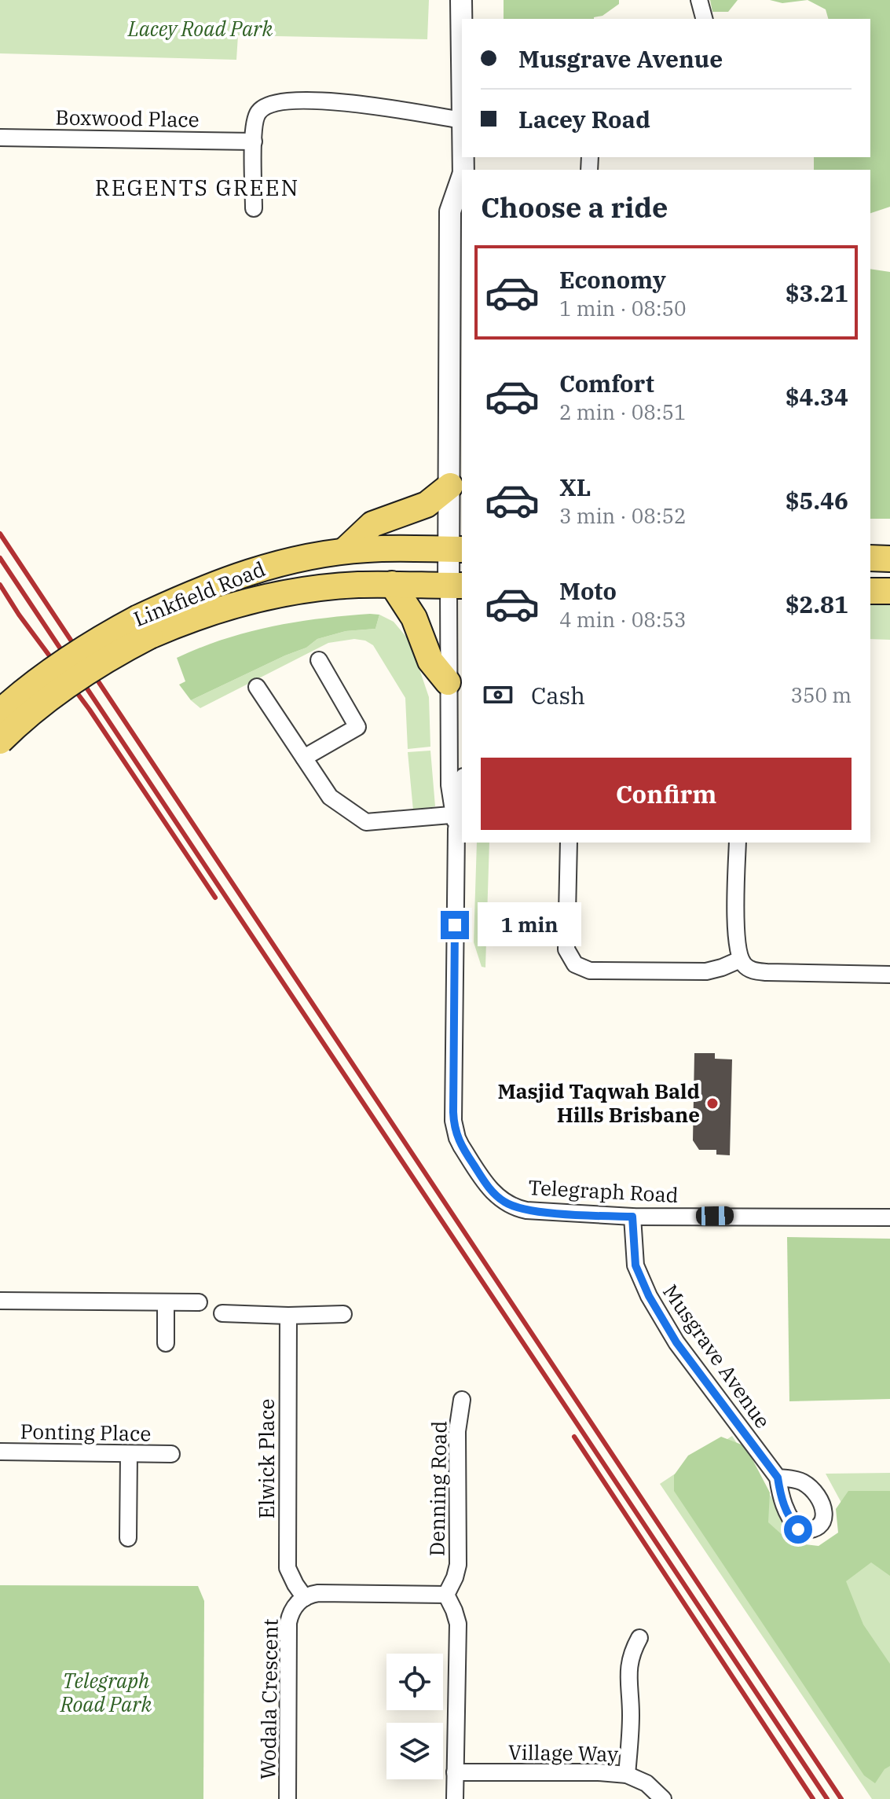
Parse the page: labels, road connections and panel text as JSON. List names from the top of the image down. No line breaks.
{"streets":{"main road":["Linkfield Road"],"street":["Boxwood Place","Telegraph Road","Musgrave Avenue","Ponting Place","Elwick Place","Denning Road","Wodala Crescent","Village Way"]},"crossings":[["Telegraph Road","Musgrave Avenue"],["Elwick Place","Wodala Crescent"]],"districts":["REGENTS GREEN"],"parks":["Lacey Road Park","Telegraph Road Park"],"places":["Masjid Taqwah Bald Hills Brisbane"],"page":{"banner":["Musgrave Avenue","Lacey Road"],"heading":"Choose a ride","list":[{"name":"Economy","note":"1 min · 08:50","value":"$3.21"},{"name":"Comfort","note":"2 min · 08:51","value":"$4.34"},{"name":"XL","note":"3 min · 08:52","value":"$5.46"},{"name":"Moto","note":"4 min · 08:53","value":"$2.81"}],"pay":["Cash","350 m"],"buttons":"Confirm","bubble":"1 min"}}
